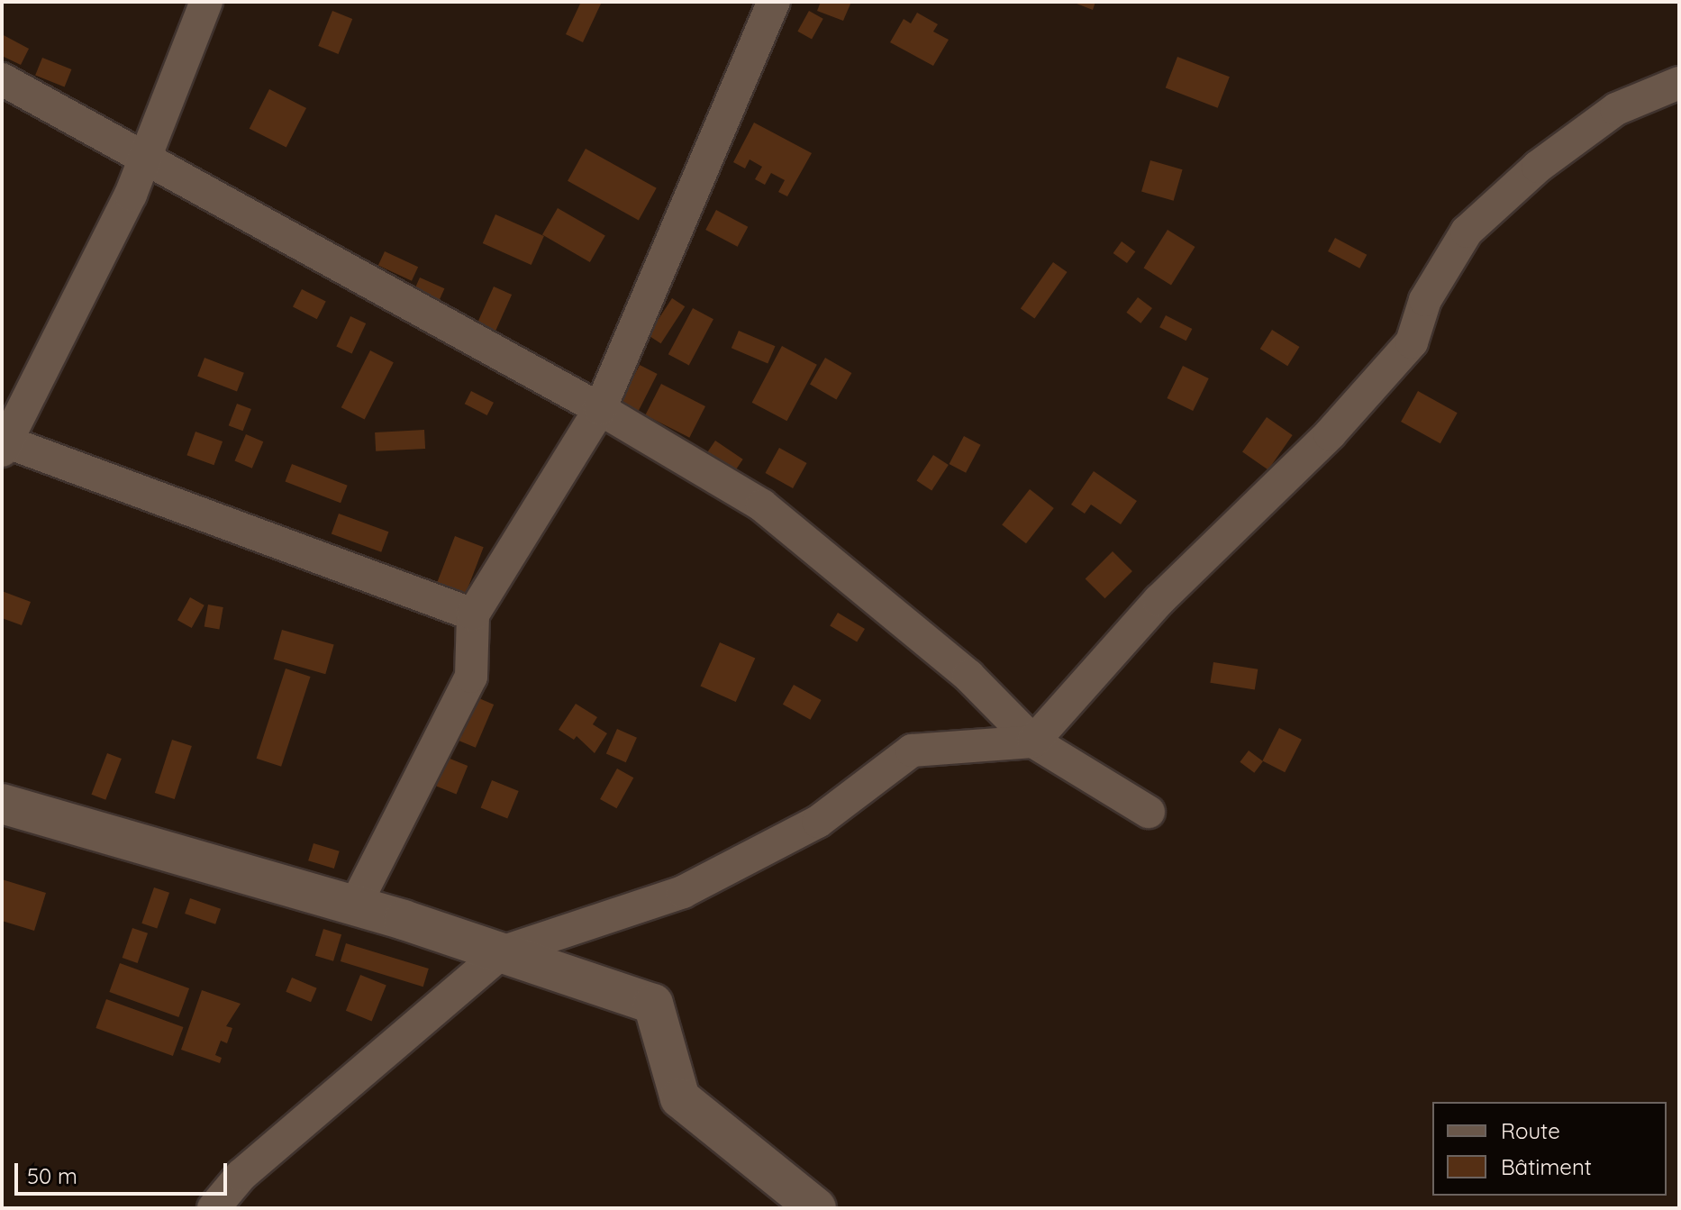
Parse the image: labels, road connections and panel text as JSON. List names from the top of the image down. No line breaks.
{"legend":["Route","Bâtiment"],"scale_bar":"50 m"}
